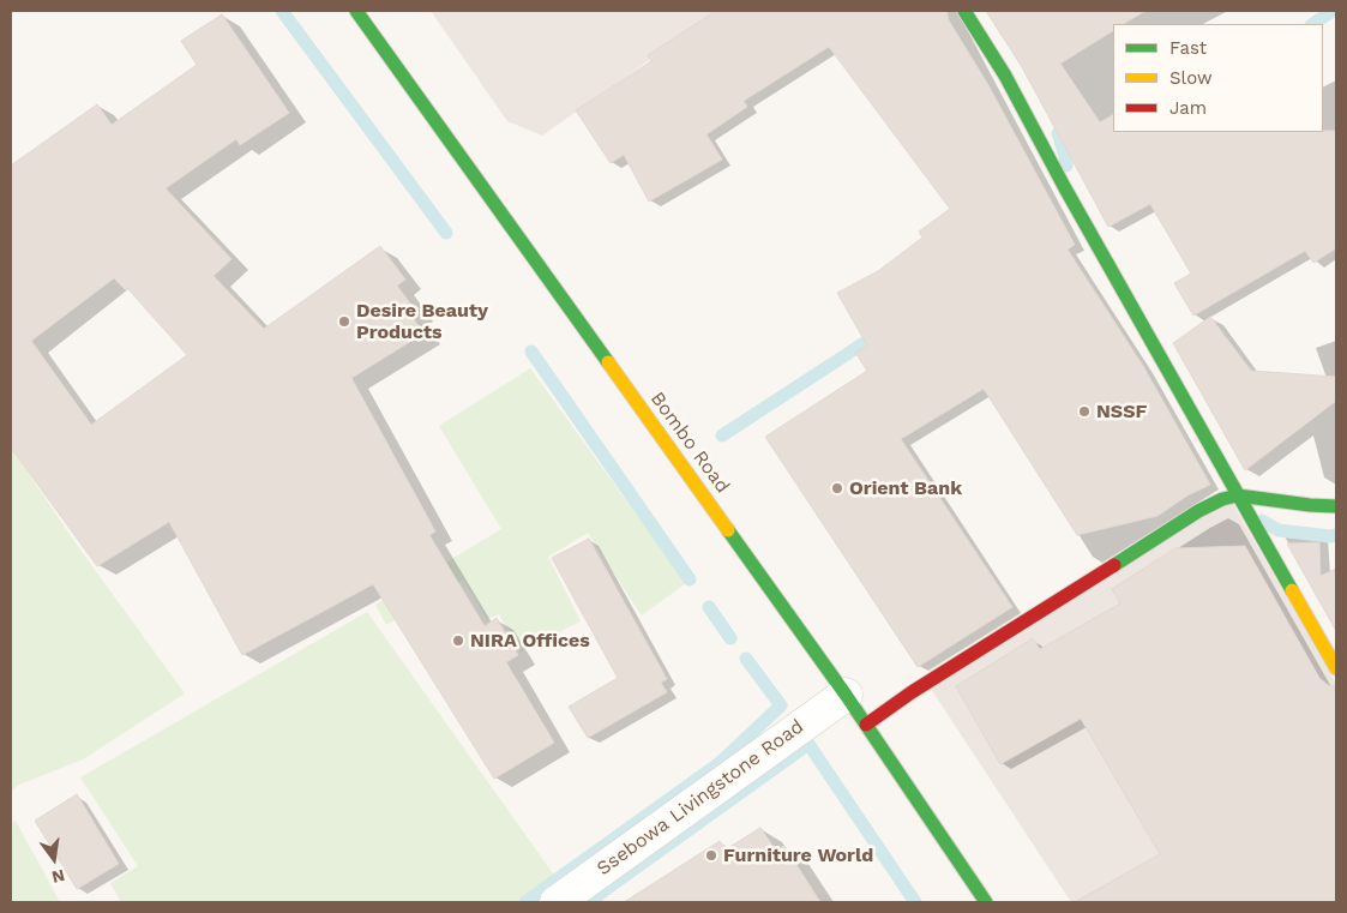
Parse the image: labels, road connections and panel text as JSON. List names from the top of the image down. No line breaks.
{"streets":{"street":["Bombo Road","Ssebowa Livingstone Road"]},"crossings":[["Bombo Road","Ssebowa Livingstone Road"]],"places":["Desire Beauty Products","NSSF","Orient Bank","NIRA Offices","Furniture World"],"legend":["Fast","Slow","Jam"],"north":"bottom"}
